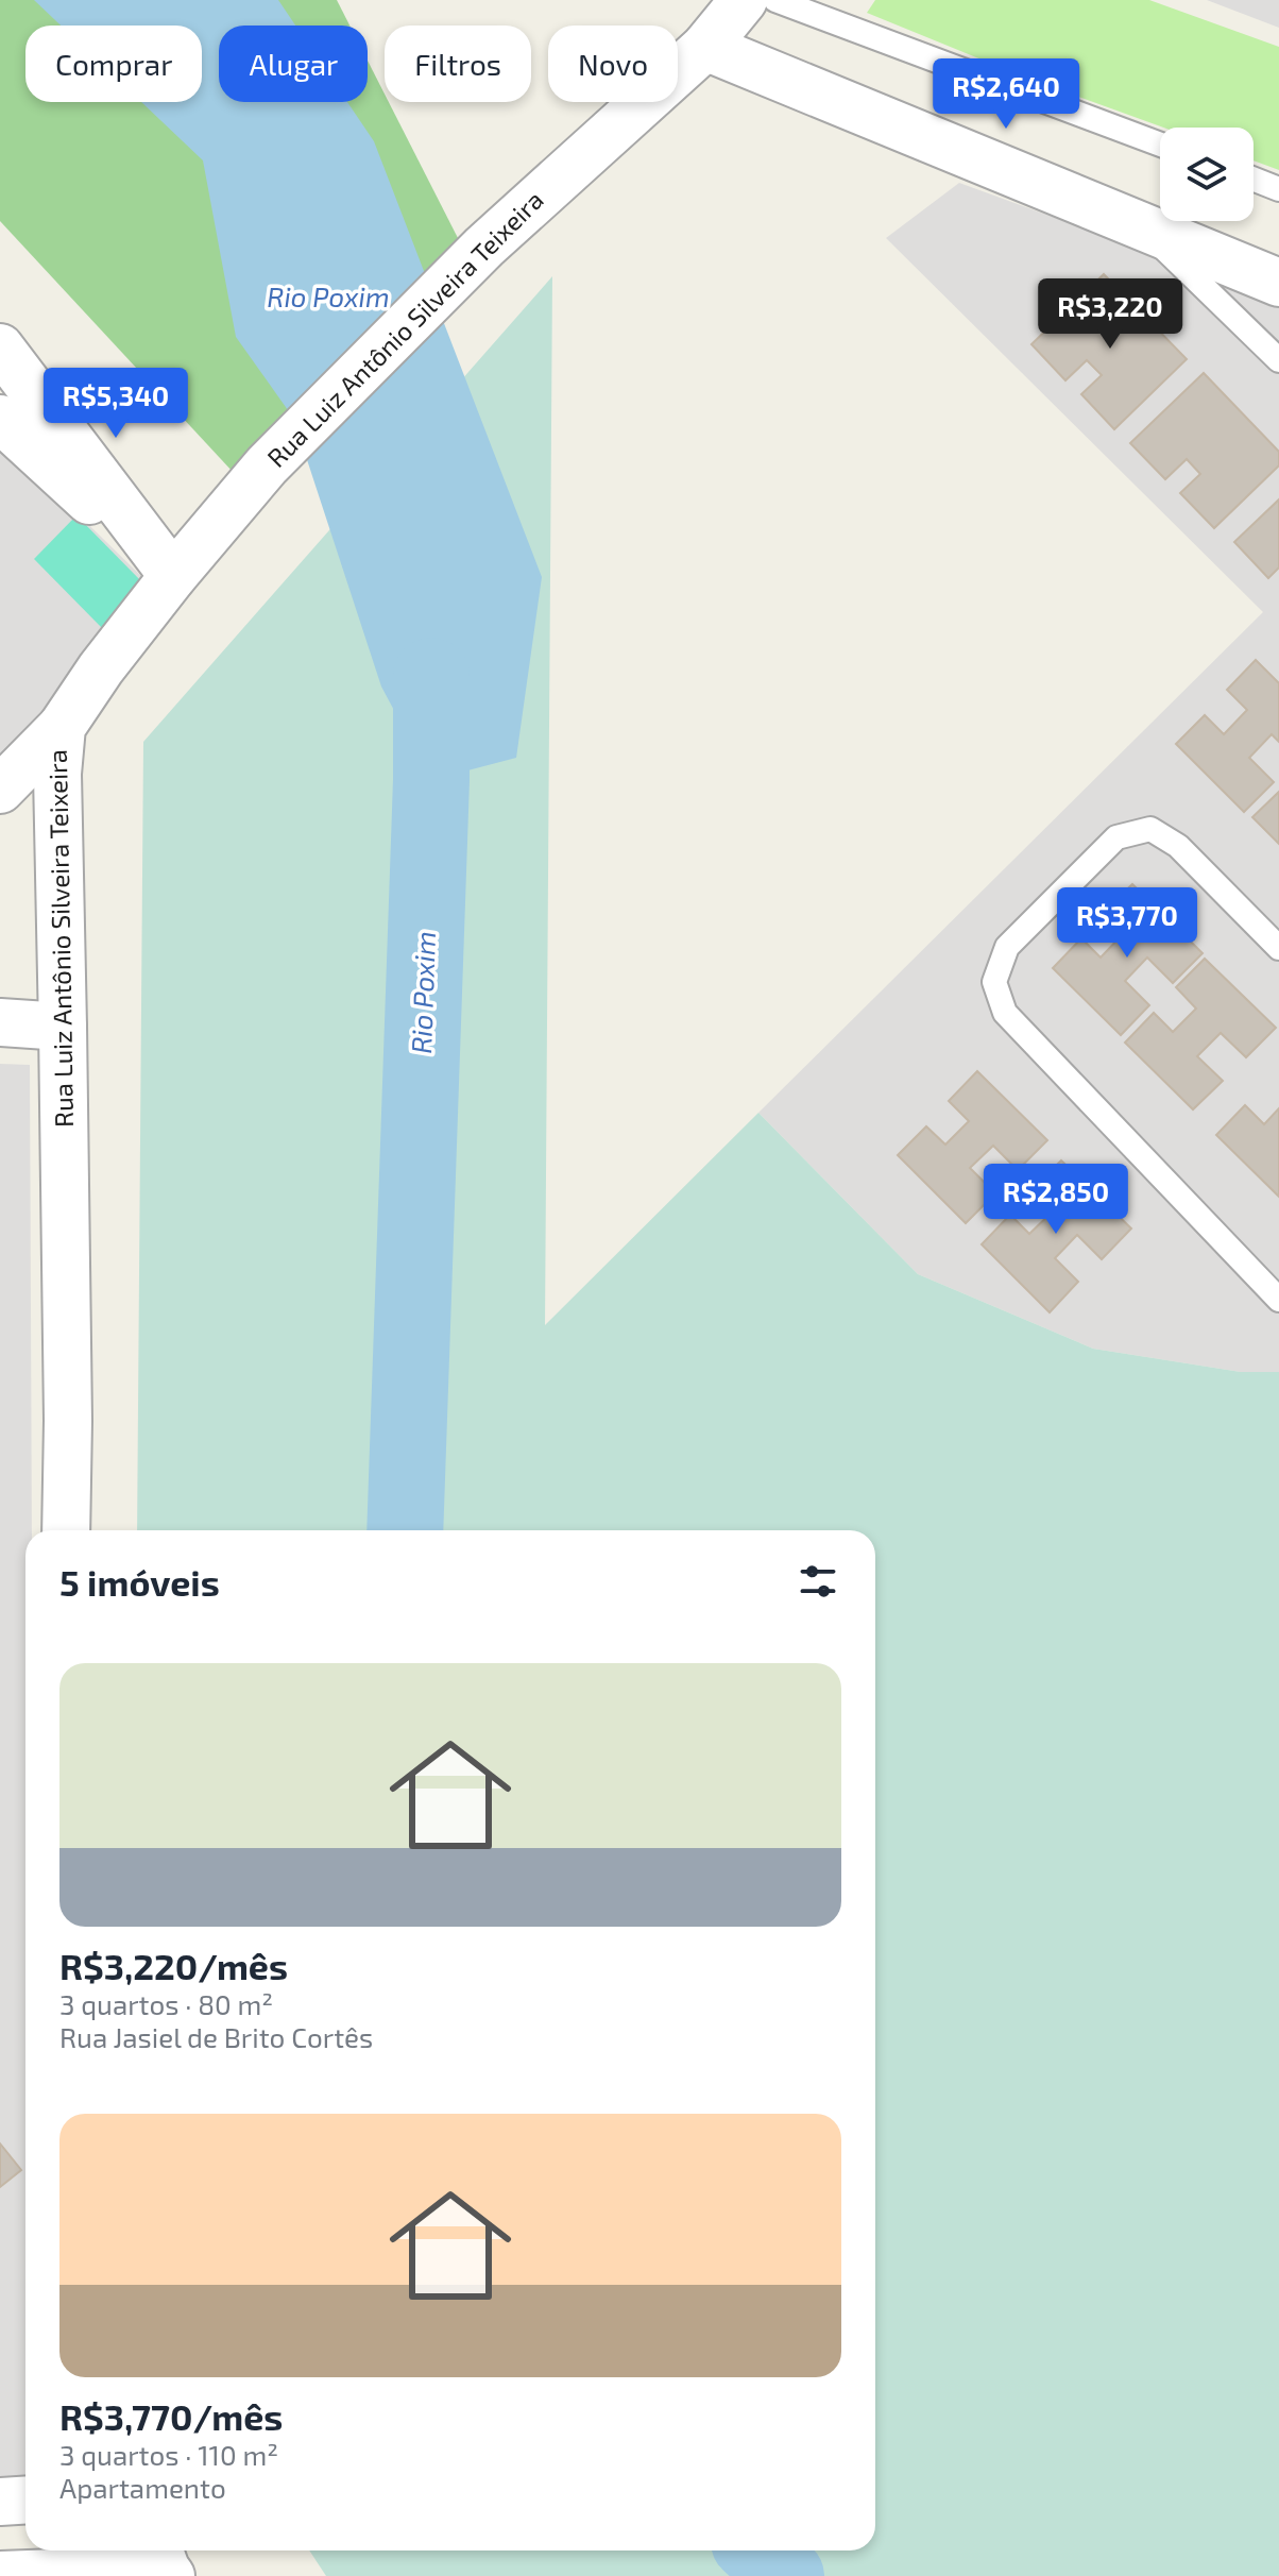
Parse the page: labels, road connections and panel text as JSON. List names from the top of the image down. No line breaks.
{"streets":{"street":["Rua Luiz Antônio Silveira Teixeira"]},"water":["Rio Poxim"],"page":{"chip":["Comprar","Alugar","Filtros","Novo"],"price":["R$2,640","R$3,220","R$5,340","R$3,770","R$2,850"],"heading":"5 imóveis","list":[{"name":"R$3,220/mês","note":"3 quartos · 80 m² · Rua Jasiel de Brito Cortês"},{"name":"R$3,770/mês","note":"3 quartos · 110 m² · Apartamento"}]}}
